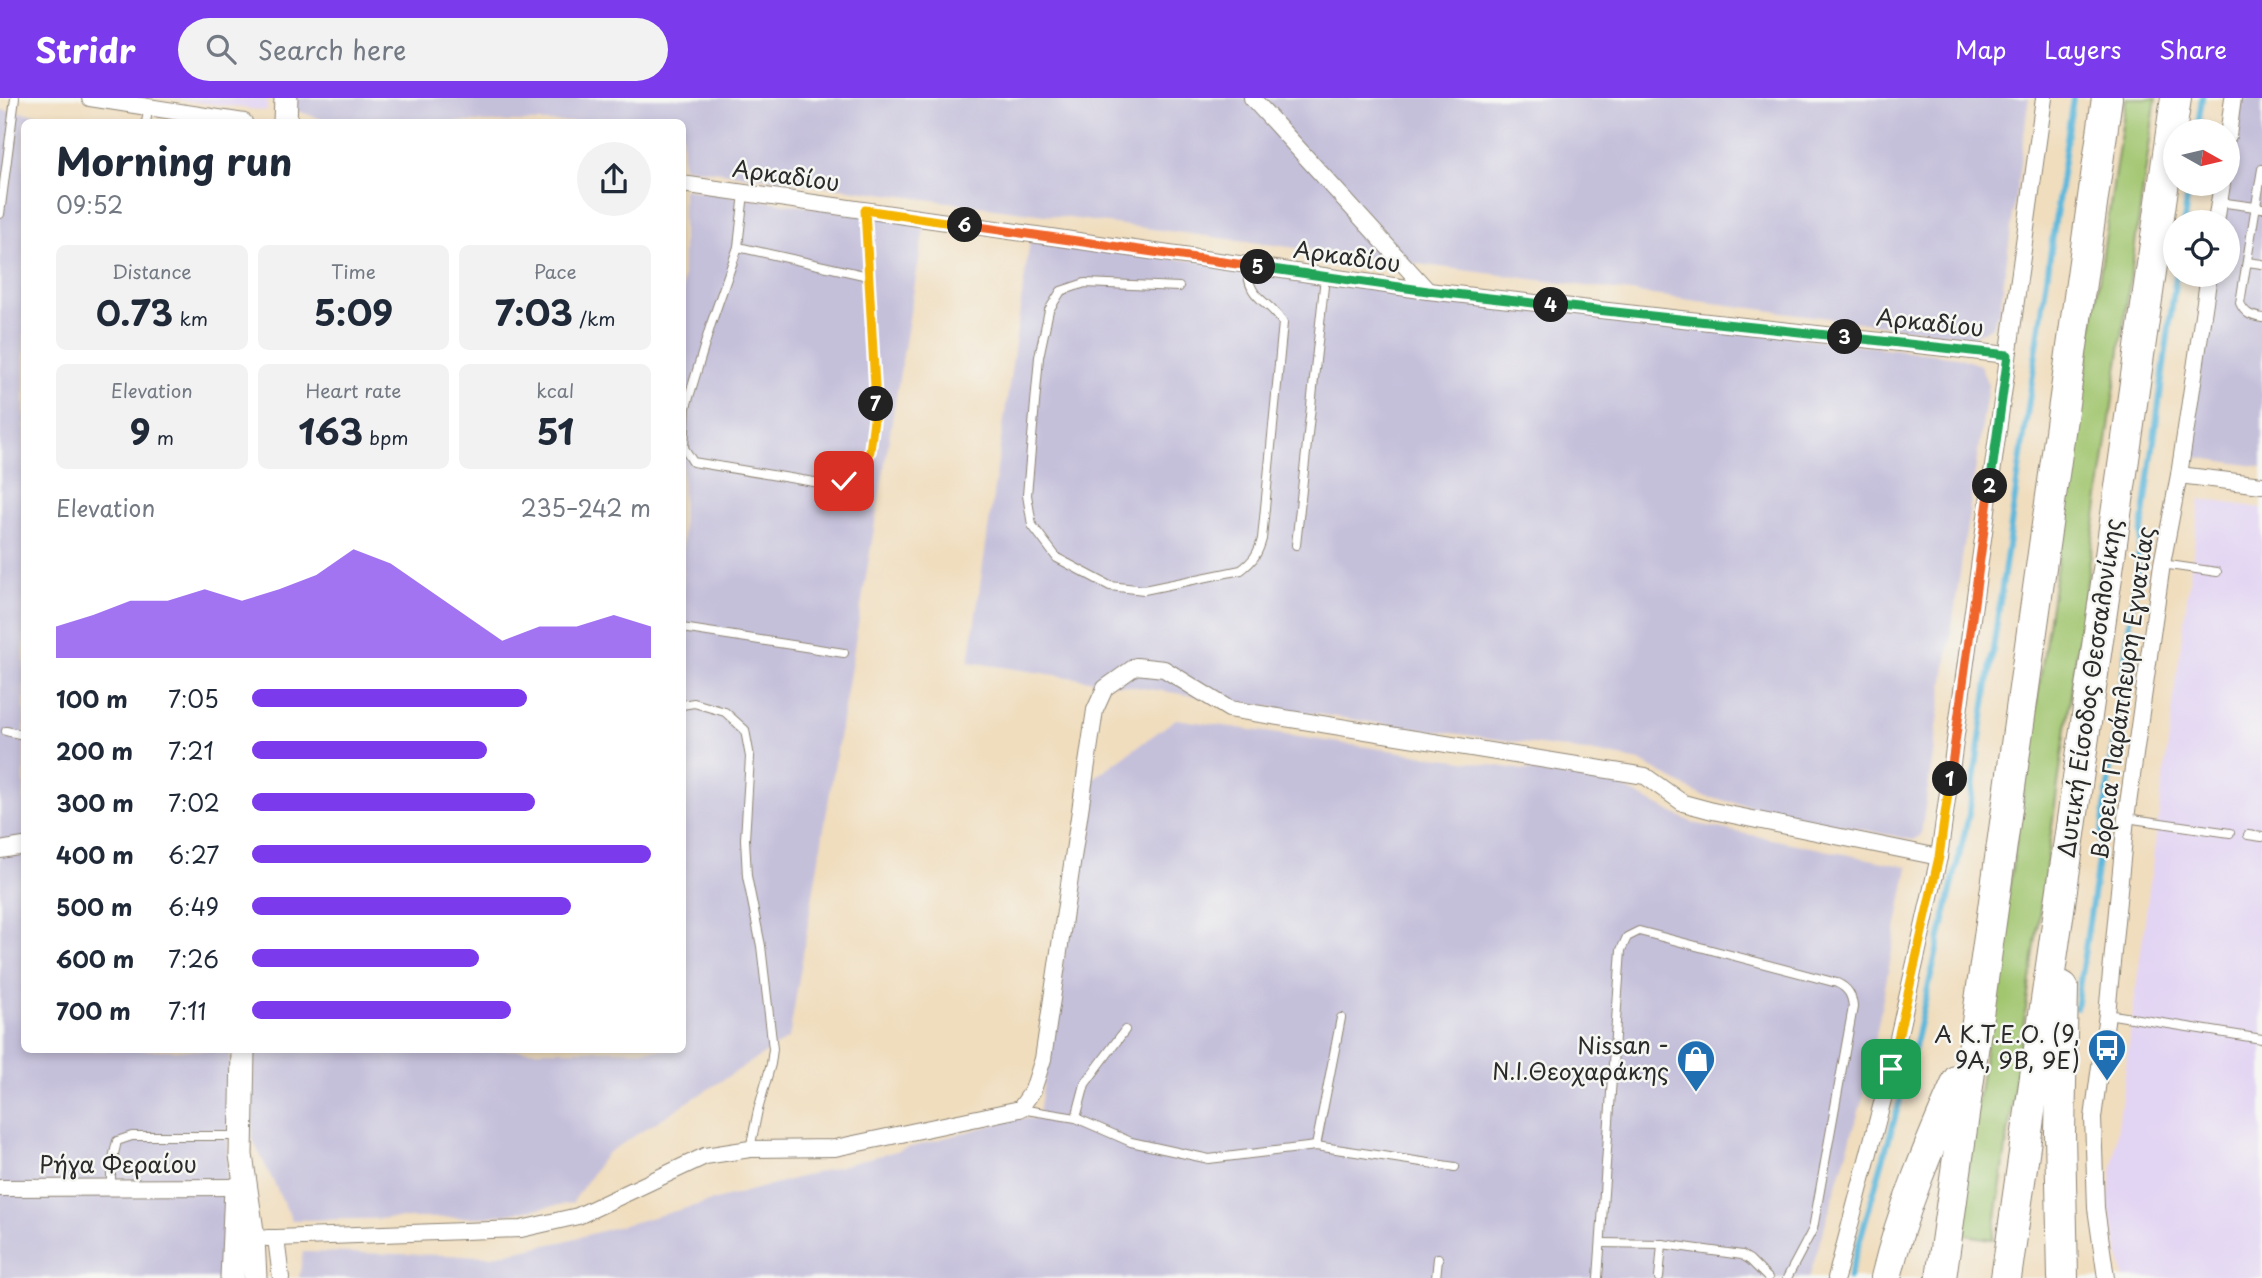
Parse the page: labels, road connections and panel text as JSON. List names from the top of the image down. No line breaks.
{"streets":{"highway":["Δυτική Είσοδος Θεσσαλονίκης"],"street":["Αρκαδίου","Βόρεια Παράπλευρη Εγνατίας","Ρήγα Φεραίου"]},"places":{"bus stop":["Α Κ.Τ.Ε.Ο. (9, 9Α, 9Β, 9Ε)"],"shop":["Nissan - Ν.Ι.Θεοχαράκης"]},"north":"right","page":{"header":"Stridr","search":"Search here","nav":["Map","Layers","Share"],"heading":["Morning run","09:52"],"pins":["6","5","4","3","7","2","1"],"stats":[["Distance","0.73 km"],["Time","5:09"],["Pace","7:03 /km"],["Elevation","9 m"],["Heart rate","163 bpm"],["kcal","51"]],"chart":["Elevation","235–242 m"],"list":[{"name":"100 m","note":"7:05"},{"name":"200 m","note":"7:21"},{"name":"300 m","note":"7:02"},{"name":"400 m","note":"6:27"},{"name":"500 m","note":"6:49"},{"name":"600 m","note":"7:26"},{"name":"700 m","note":"7:11"}]}}
